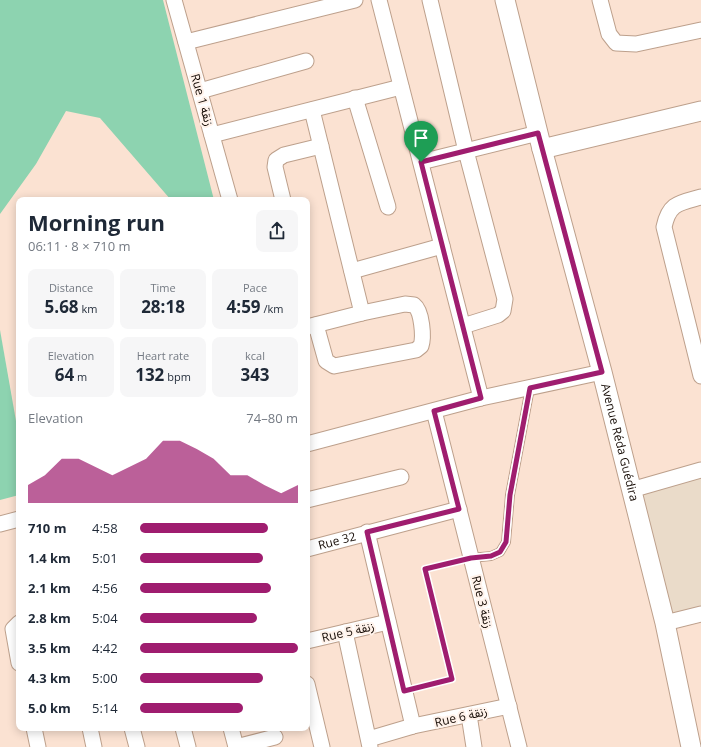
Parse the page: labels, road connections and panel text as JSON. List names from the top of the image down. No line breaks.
{"streets":{"street":["Rue 1 زنقة","Avenue Réda Guédira","Rue 32","Rue 3 زنقة","Rue 5 زنقة","Rue 6 زنقة"]},"crossings":[["Rue 32","Rue 3 زنقة"],["Rue 3 زنقة","Rue 6 زنقة"]],"page":{"heading":["Morning run","06:11 · 8 × 710 m"],"stats":[["Distance","5.68 km"],["Time","28:18"],["Pace","4:59 /km"],["Elevation","64 m"],["Heart rate","132 bpm"],["kcal","343"]],"chart":["Elevation","74–80 m"],"list":[{"name":"710 m","note":"4:58"},{"name":"1.4 km","note":"5:01"},{"name":"2.1 km","note":"4:56"},{"name":"2.8 km","note":"5:04"},{"name":"3.5 km","note":"4:42"},{"name":"4.3 km","note":"5:00"},{"name":"5.0 km","note":"5:14"}]}}
